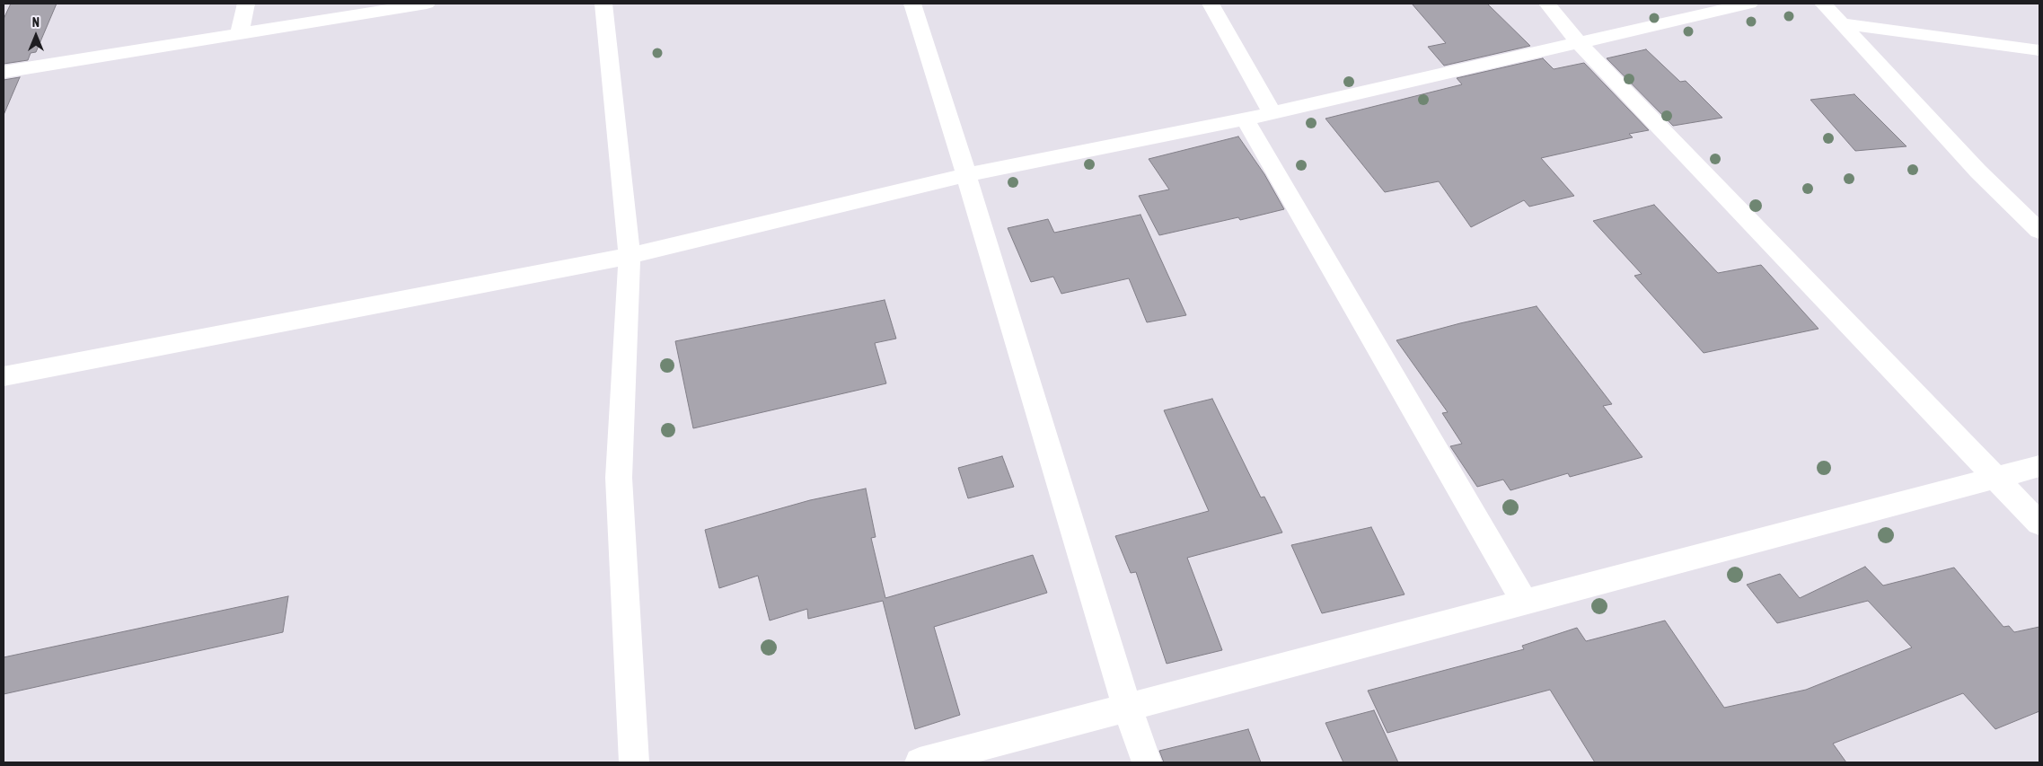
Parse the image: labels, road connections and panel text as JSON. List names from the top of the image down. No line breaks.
{"north":"top"}
